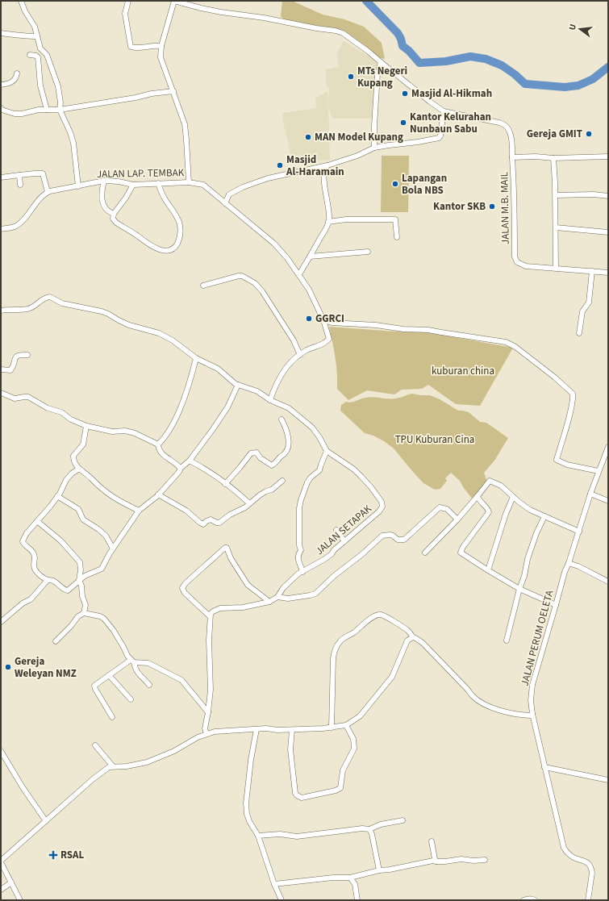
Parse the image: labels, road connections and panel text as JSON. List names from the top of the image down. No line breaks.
{"streets":{"street":["JALAN LAP. TEMBAK","JALAN M.B. MAIL","JALAN SETAPAK","JALAN PERUM OELETA"]},"parks":["kuburan china","TPU Kuburan Cina"],"places":{"other":["MTs Negeri Kupang","Masjid Al-Hikmah","Kantor Kelurahan Nunbaun Sabu","Gereja GMIT","MAN Model Kupang","Masjid Al-Haramain","Lapangan Bola NBS","Kantor SKB","GGRCI","Gereja Weleyan NMZ"],"health":["RSAL"]},"north":"left"}
